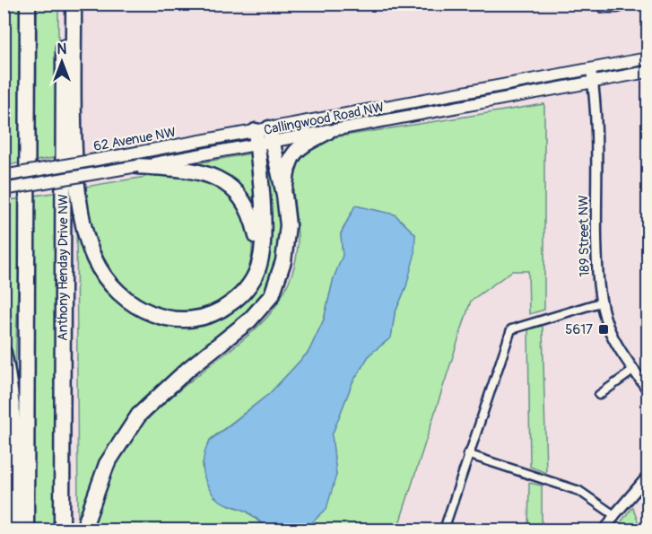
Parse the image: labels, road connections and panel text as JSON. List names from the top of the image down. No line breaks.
{"streets":{"highway":["Anthony Henday Drive NW"],"main road":["Callingwood Road NW","62 Avenue NW"],"street":["189 Street NW"]},"crossings":[["Callingwood Road NW","62 Avenue NW"],["Callingwood Road NW","189 Street NW"]],"places":{"transit":["5617"]},"north":"top"}
